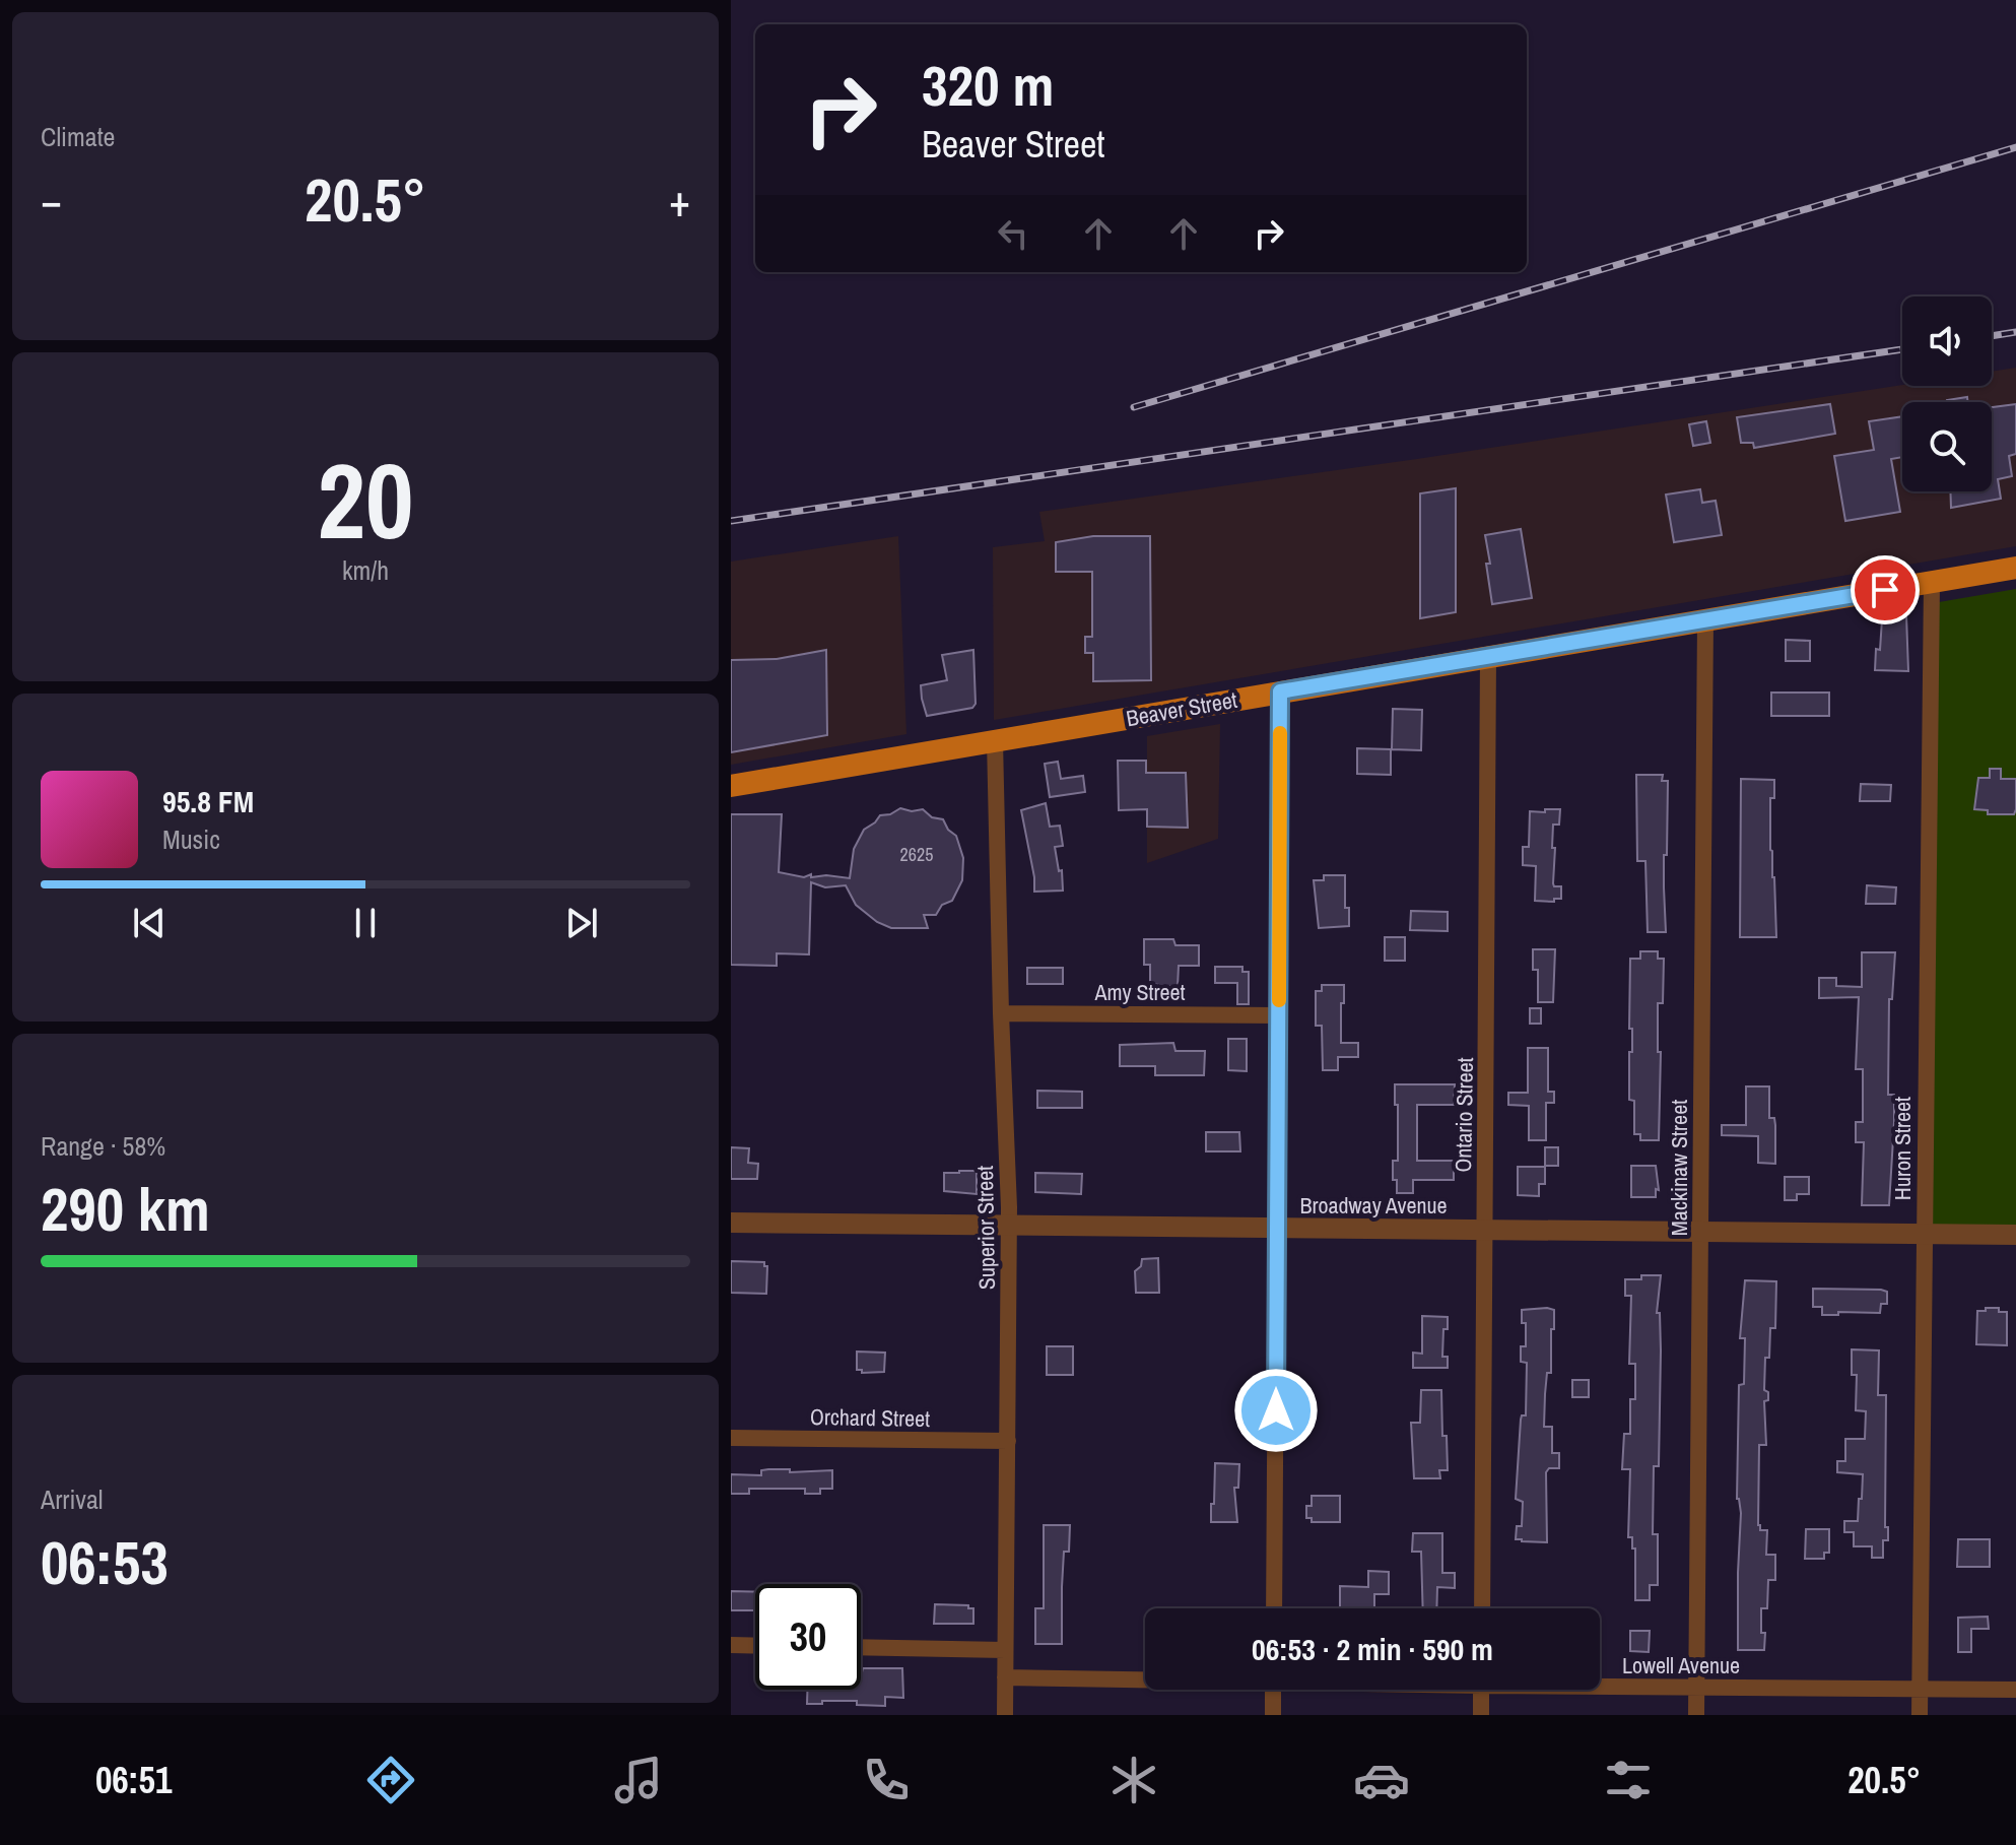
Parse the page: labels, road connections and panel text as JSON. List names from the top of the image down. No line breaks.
{"streets":{"main road":["Beaver Street"],"street":["Amy Street","Ontario Street","Huron Street","Mackinaw Street","Broadway Avenue","Superior Street","Orchard Street","Lowell Avenue"]},"crossings":[["Beaver Street","Ontario Street"],["Beaver Street","Huron Street"],["Beaver Street","Mackinaw Street"],["Beaver Street","Superior Street"],["Amy Street","Superior Street"],["Ontario Street","Broadway Avenue"],["Huron Street","Broadway Avenue"],["Huron Street","Lowell Avenue"],["Mackinaw Street","Broadway Avenue"],["Mackinaw Street","Lowell Avenue"],["Broadway Avenue","Superior Street"],["Superior Street","Orchard Street"],["Superior Street","Lowell Avenue"]],"house_numbers":["2625"],"page":{"tile":["Climate",["20","km/h"],["Range · 58%","290 km"],["Arrival","06:53"]],"turn":["320 m","Beaver Street"],"heat":["−","20.5°","+"],"song":["95.8 FM","Music"],"limit":"30","trip":"06:53 · 2 min · 590 m","tabs":["06:51","20.5°"]}}
